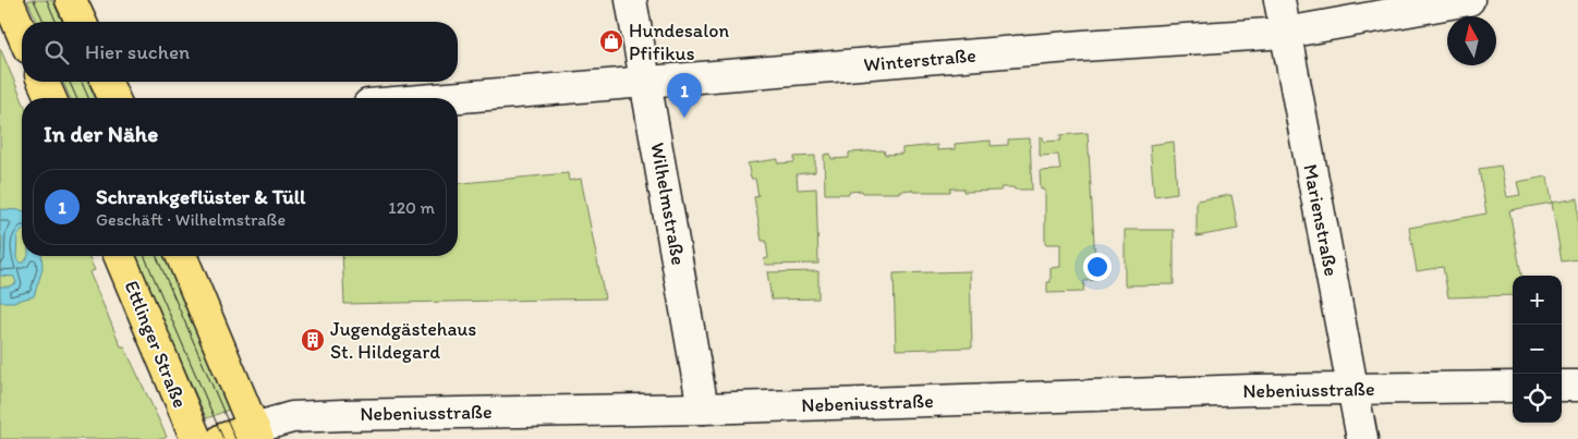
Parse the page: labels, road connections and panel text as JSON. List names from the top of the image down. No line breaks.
{"streets":{"main road":["Ettlinger Straße","Nebeniusstraße"],"street":["Winterstraße","Wilhelmstraße","Marienstraße"]},"crossings":[["Winterstraße","Wilhelmstraße"],["Winterstraße","Marienstraße"],["Wilhelmstraße","Nebeniusstraße"],["Marienstraße","Nebeniusstraße"]],"places":{"shop":["Hundesalon Pfifikus"],"building":["Jugendgästehaus St. Hildegard"]},"north":"top","page":{"search":"Hier suchen","pins":"1","heading":"In der Nähe","list":[{"mark":"1","name":"Schrankgeflüster & Tüll","note":"Geschäft · Wilhelmstraße","value":"120 m"}],"map_buttons":["+","−"]}}
